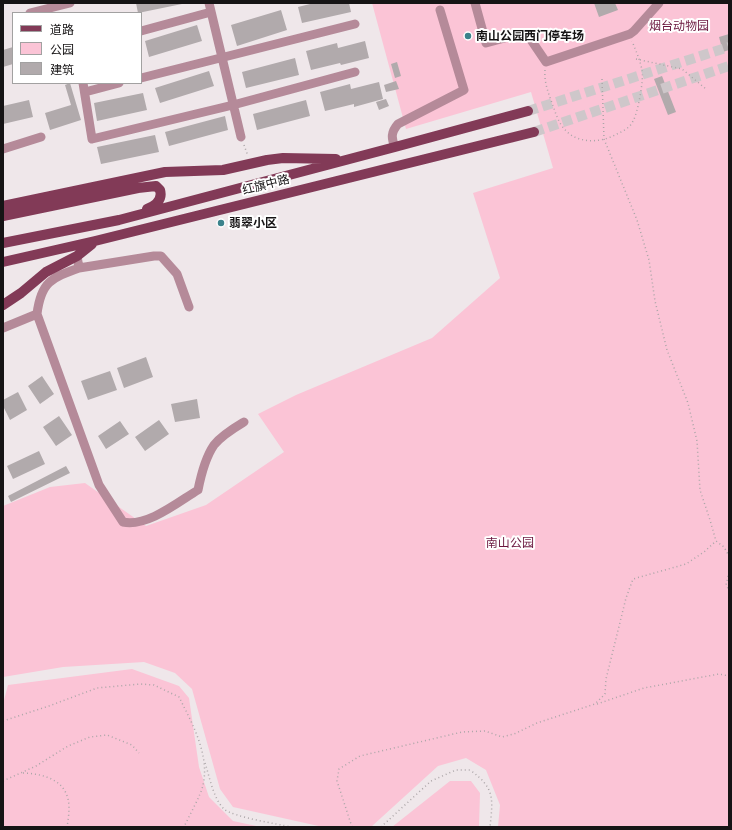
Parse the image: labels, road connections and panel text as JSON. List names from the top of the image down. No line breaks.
{"streets":{"main road":["红旗中路"]},"parks":["烟台动物园","南山公园"],"places":["南山公园西门停车场","翡翠小区"],"legend":["道路","公园","建筑"]}
